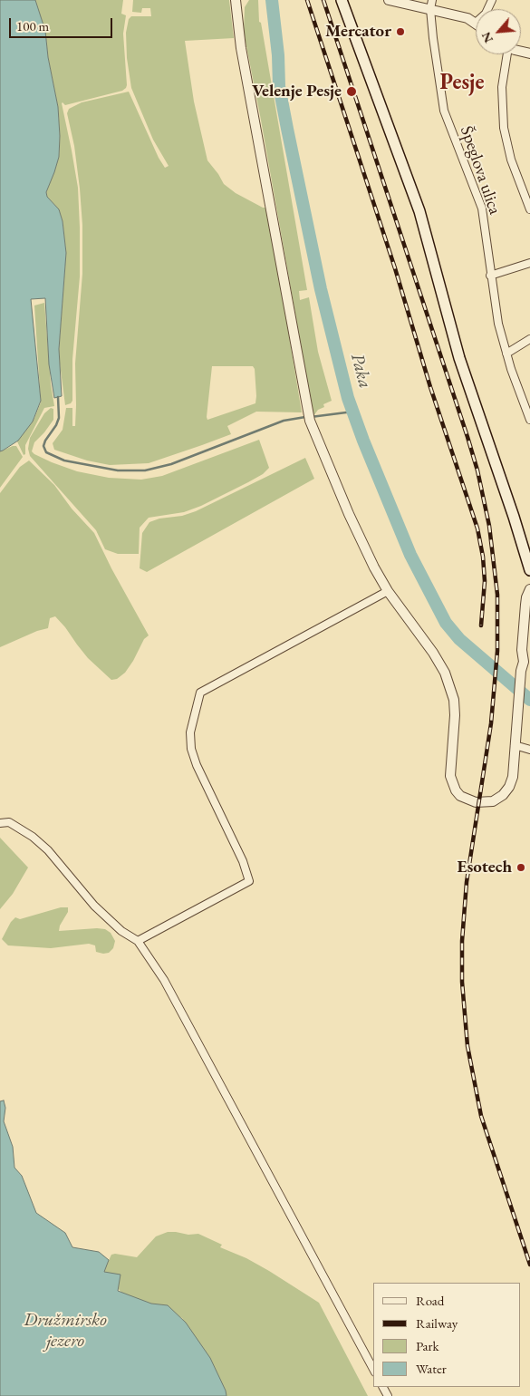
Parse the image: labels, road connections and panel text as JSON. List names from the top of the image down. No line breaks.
{"streets":{"street":["Špeglova ulica"]},"districts":["Pesje"],"water":["Paka","Družmirsko jezero"],"places":["Mercator","Velenje Pesje","Esotech"],"legend":["Road","Railway","Park","Water"],"scale_bar":"100 m","north":"bottom left"}
